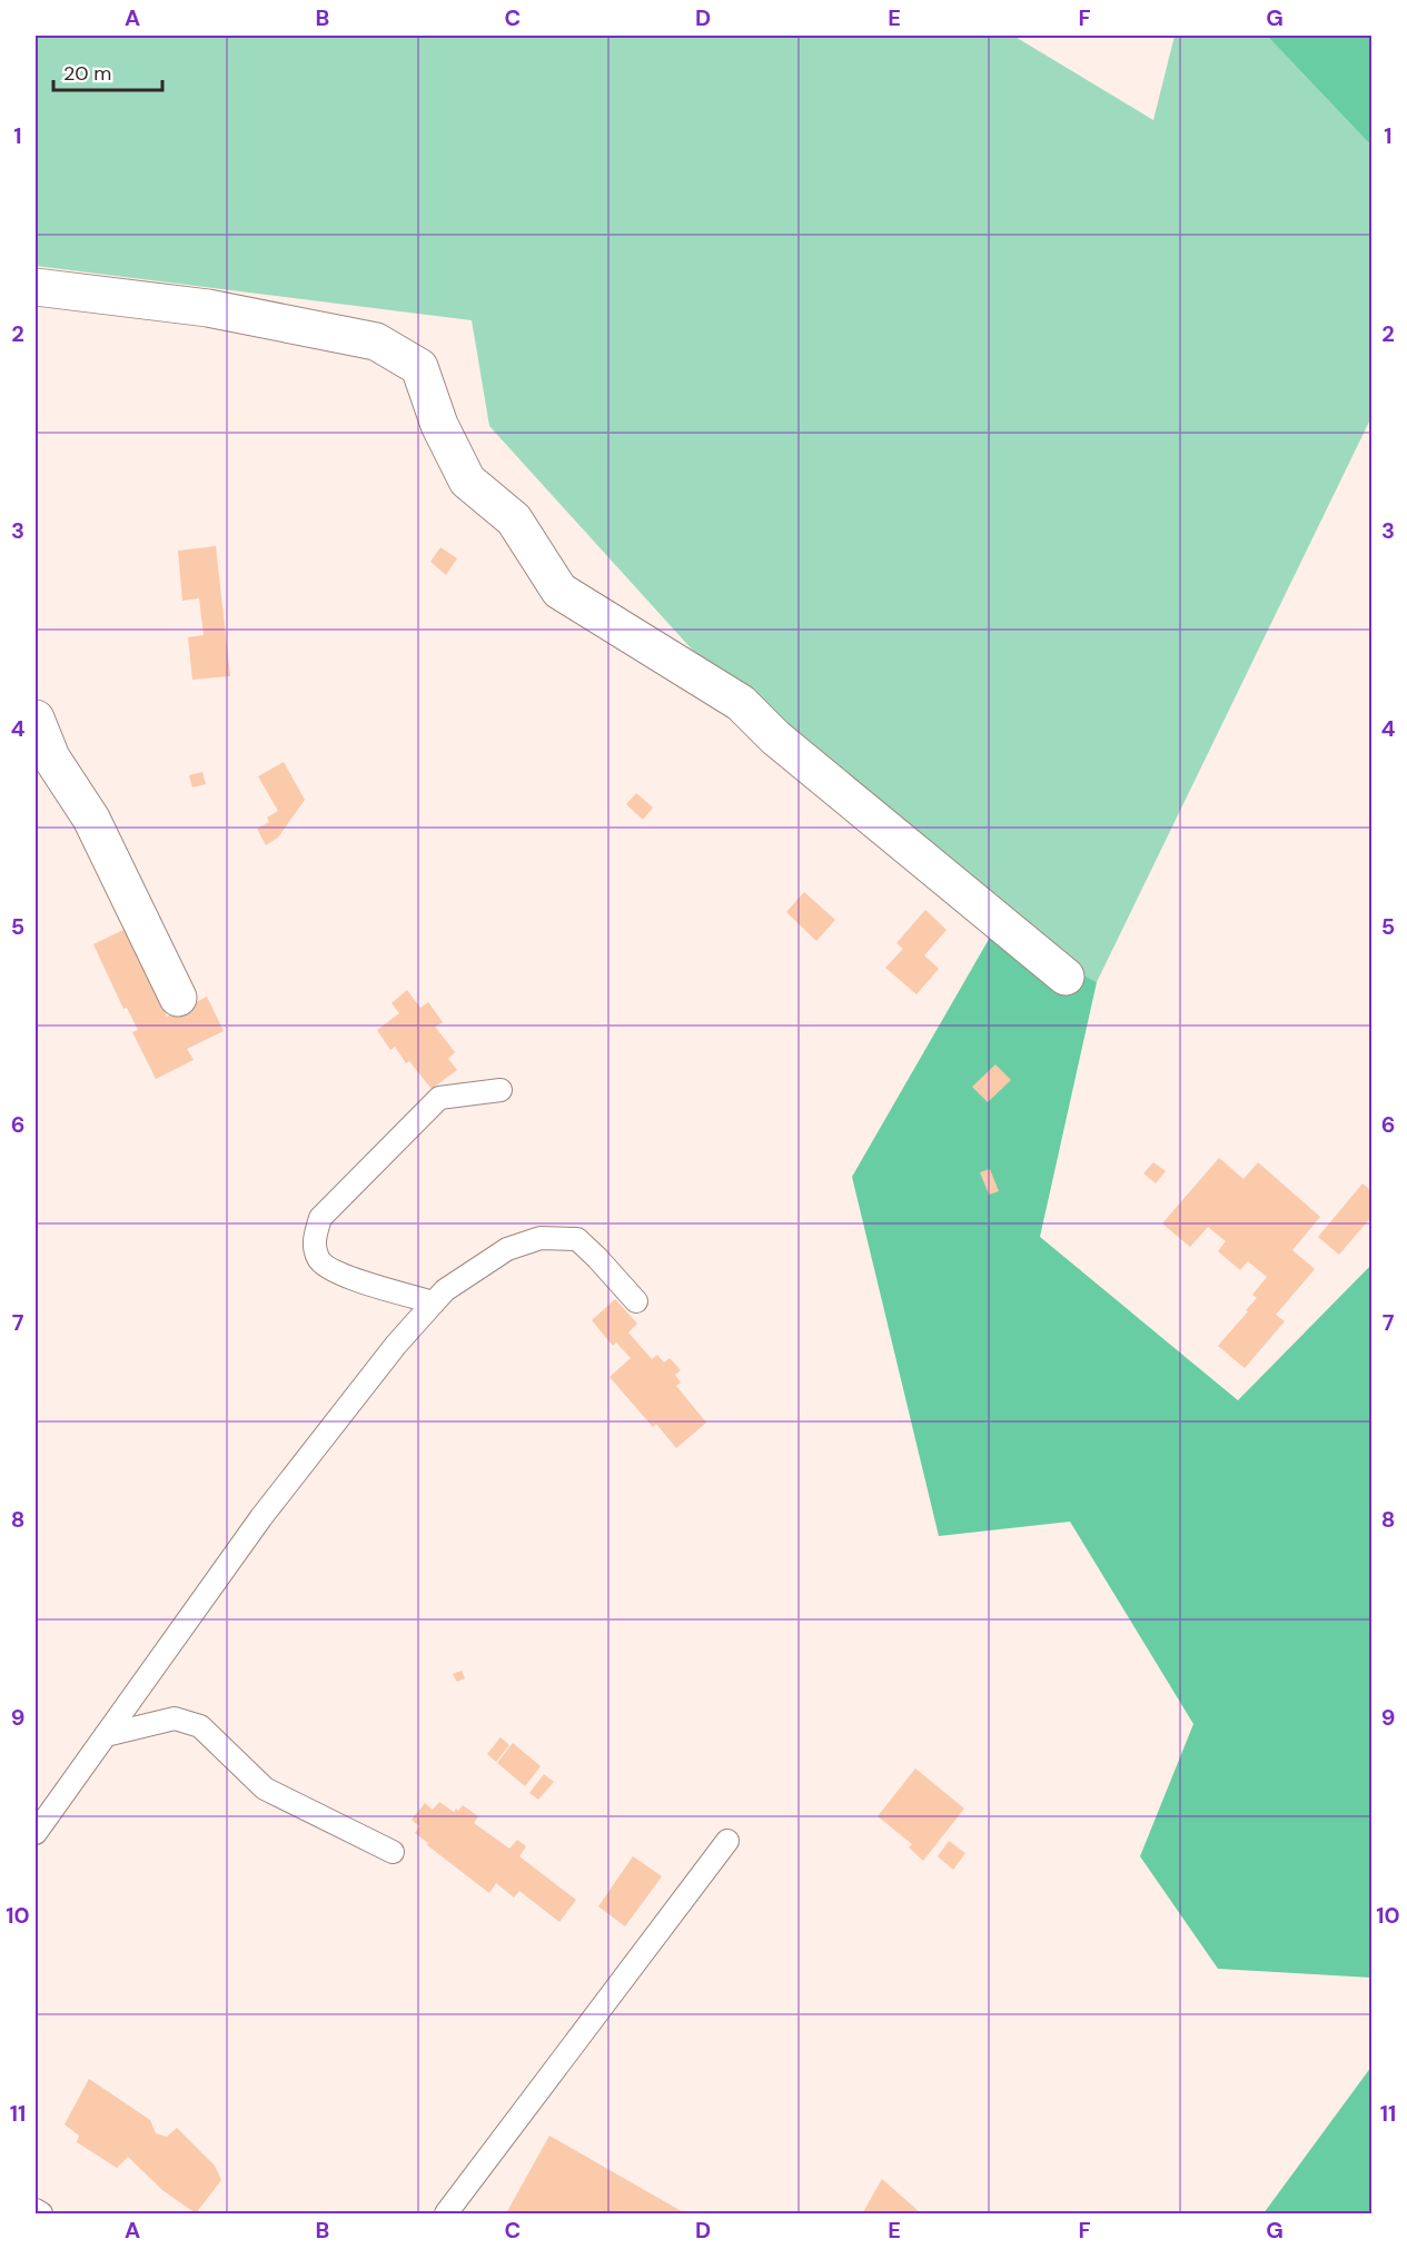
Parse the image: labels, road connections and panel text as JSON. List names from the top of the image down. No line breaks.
{"scale_bar":"20 m","grid":{"columns":["A","B","C","D","E","F","G"],"rows":["1","2","3","4","5","6","7","8","9","10","11"]}}
